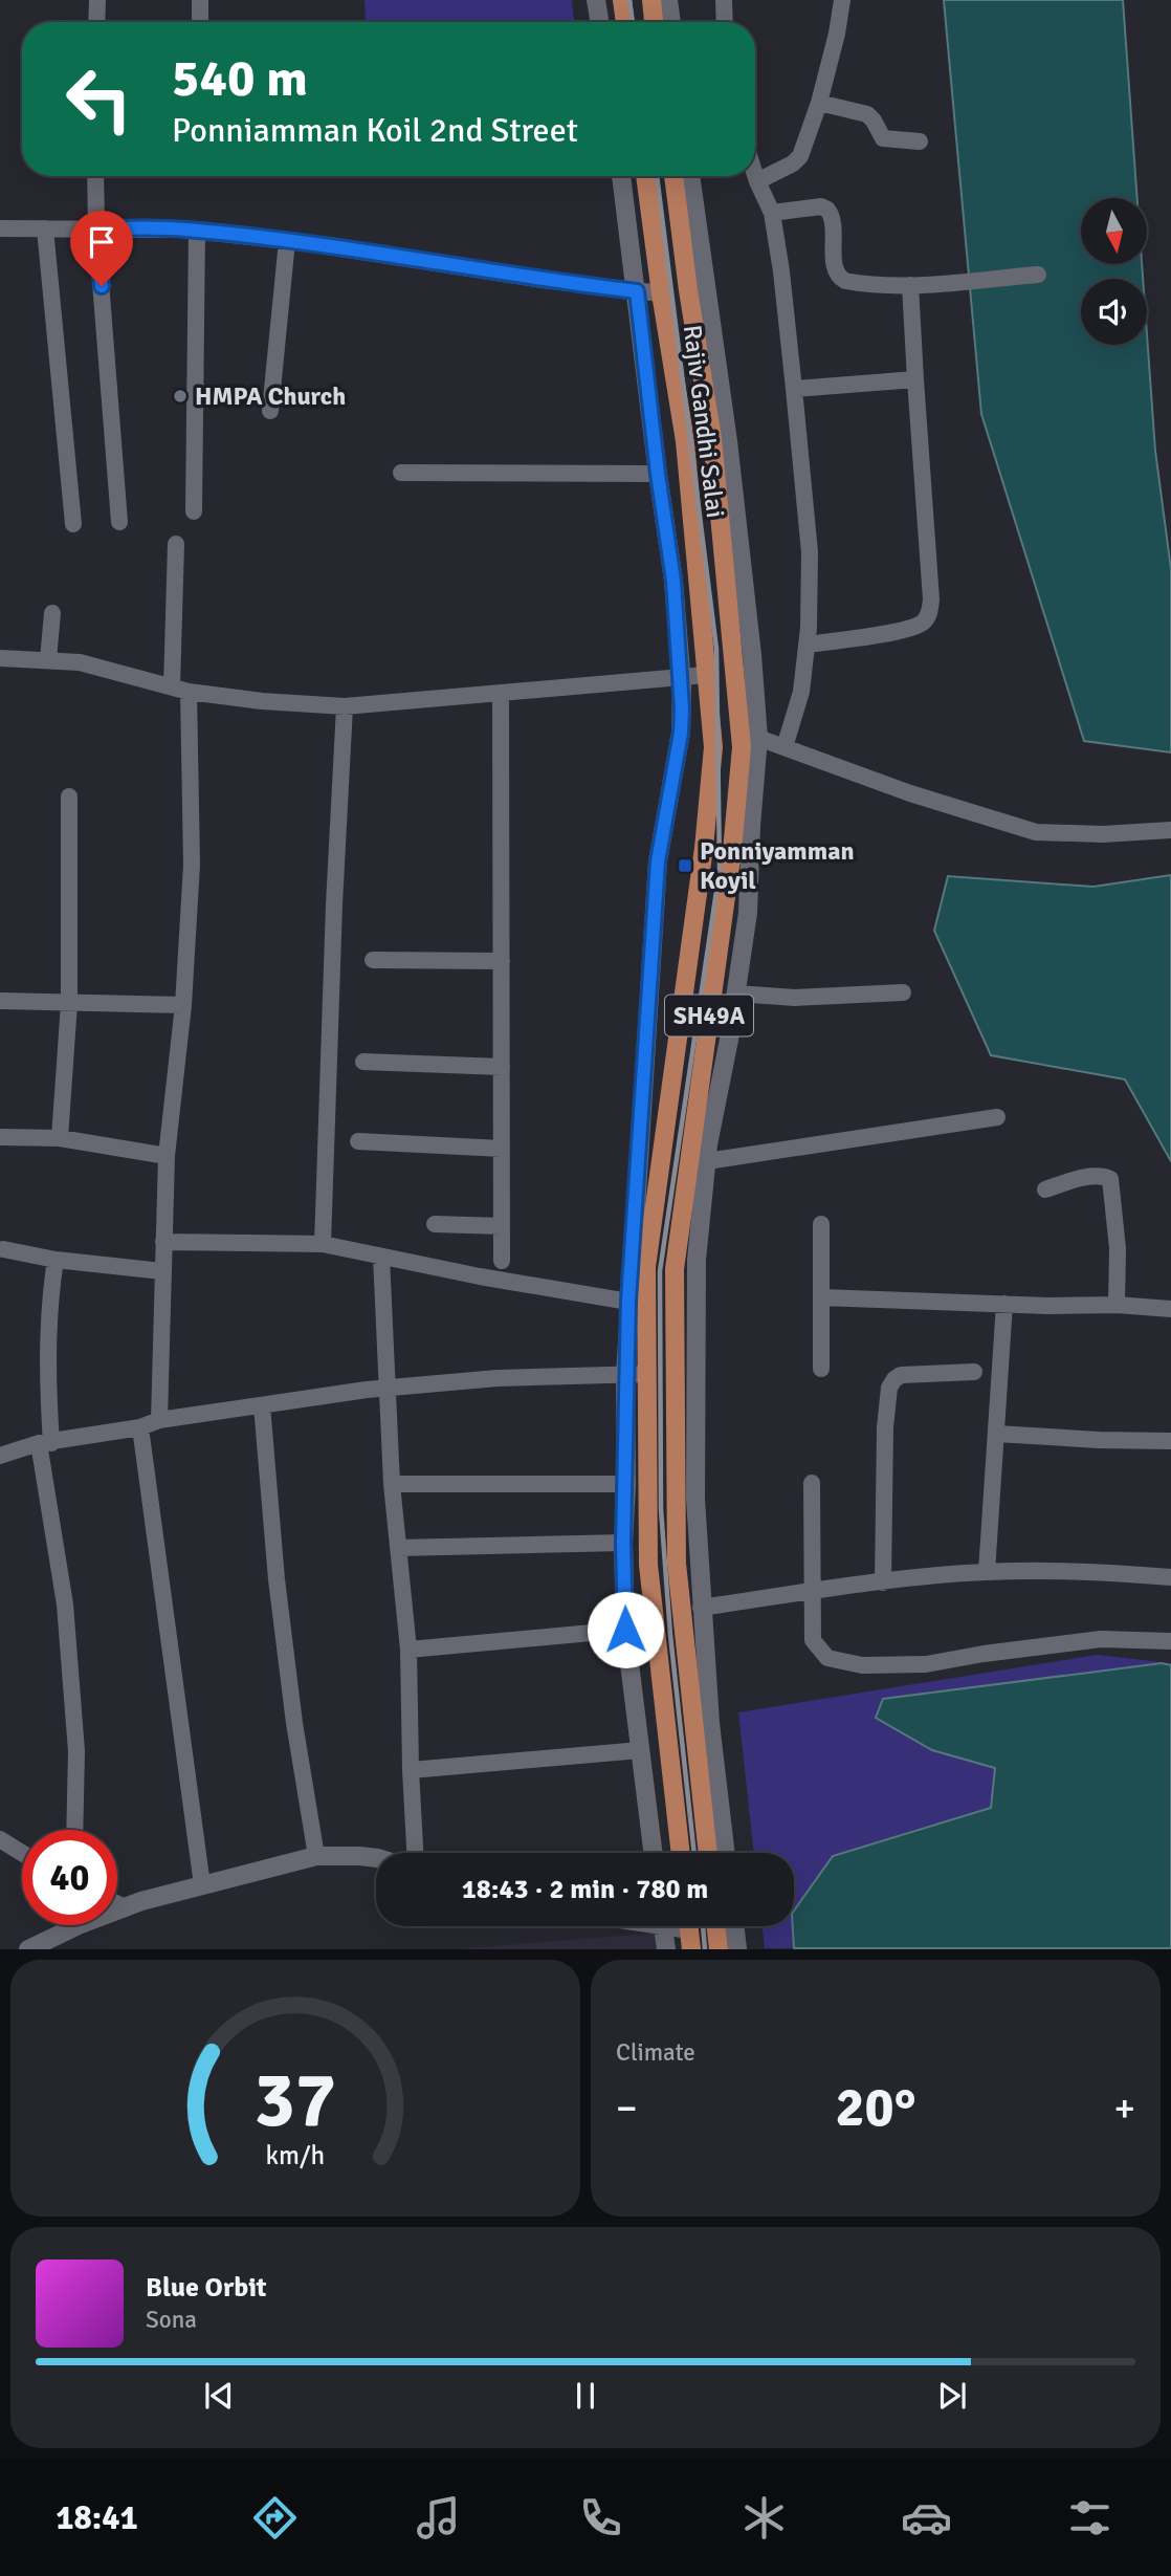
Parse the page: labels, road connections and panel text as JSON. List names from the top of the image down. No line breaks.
{"streets":{"main road":["Rajiv Gandhi Salai","SH49A"]},"places":{"other":["HMPA Church"],"transit":["Ponniyamman Koyil"]},"north":"bottom","page":{"turn":["540 m","Ponniamman Koil 2nd Street"],"limit":"40","trip":"18:43 · 2 min · 780 m","tile":"Climate","heat":["−","20°","+"],"song":["Blue Orbit","Sona"],"tabs":"18:41","gauge":["37","km/h"]}}
